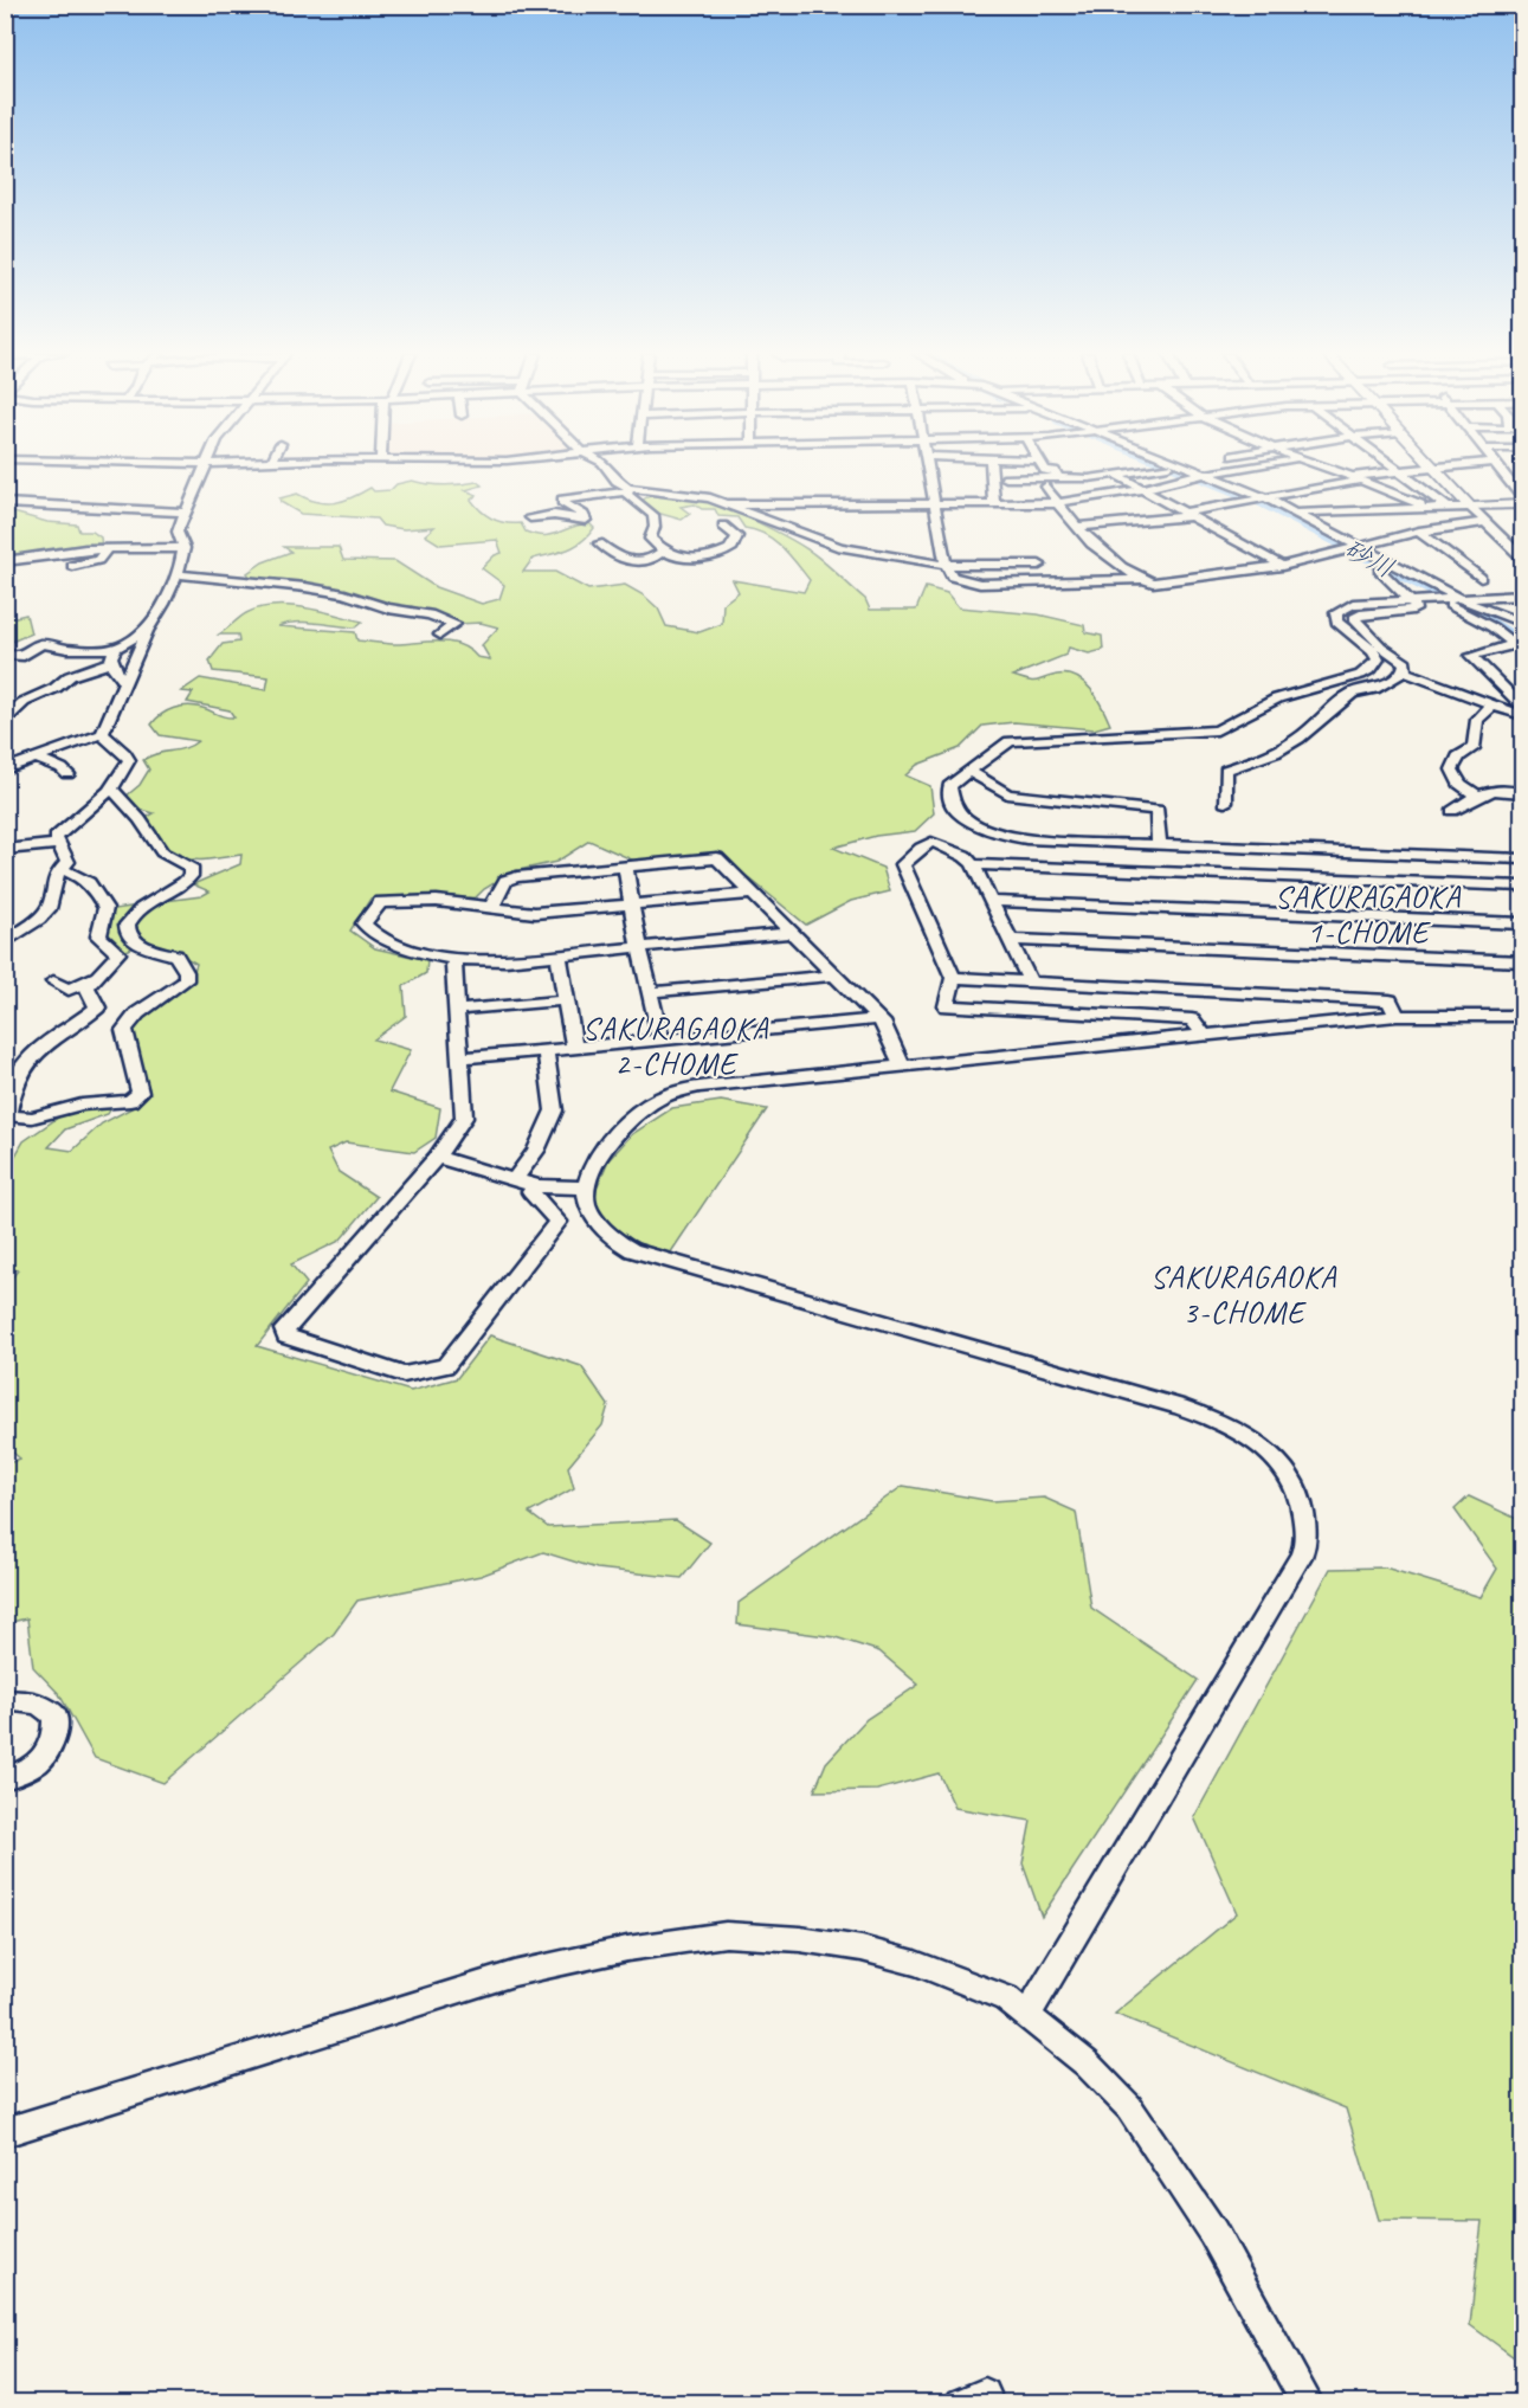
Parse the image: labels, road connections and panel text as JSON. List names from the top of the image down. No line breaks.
{"districts":["SAKURAGAOKA 1-CHOME","SAKURAGAOKA 2-CHOME","SAKURAGAOKA 3-CHOME"],"water":["砂川"]}
